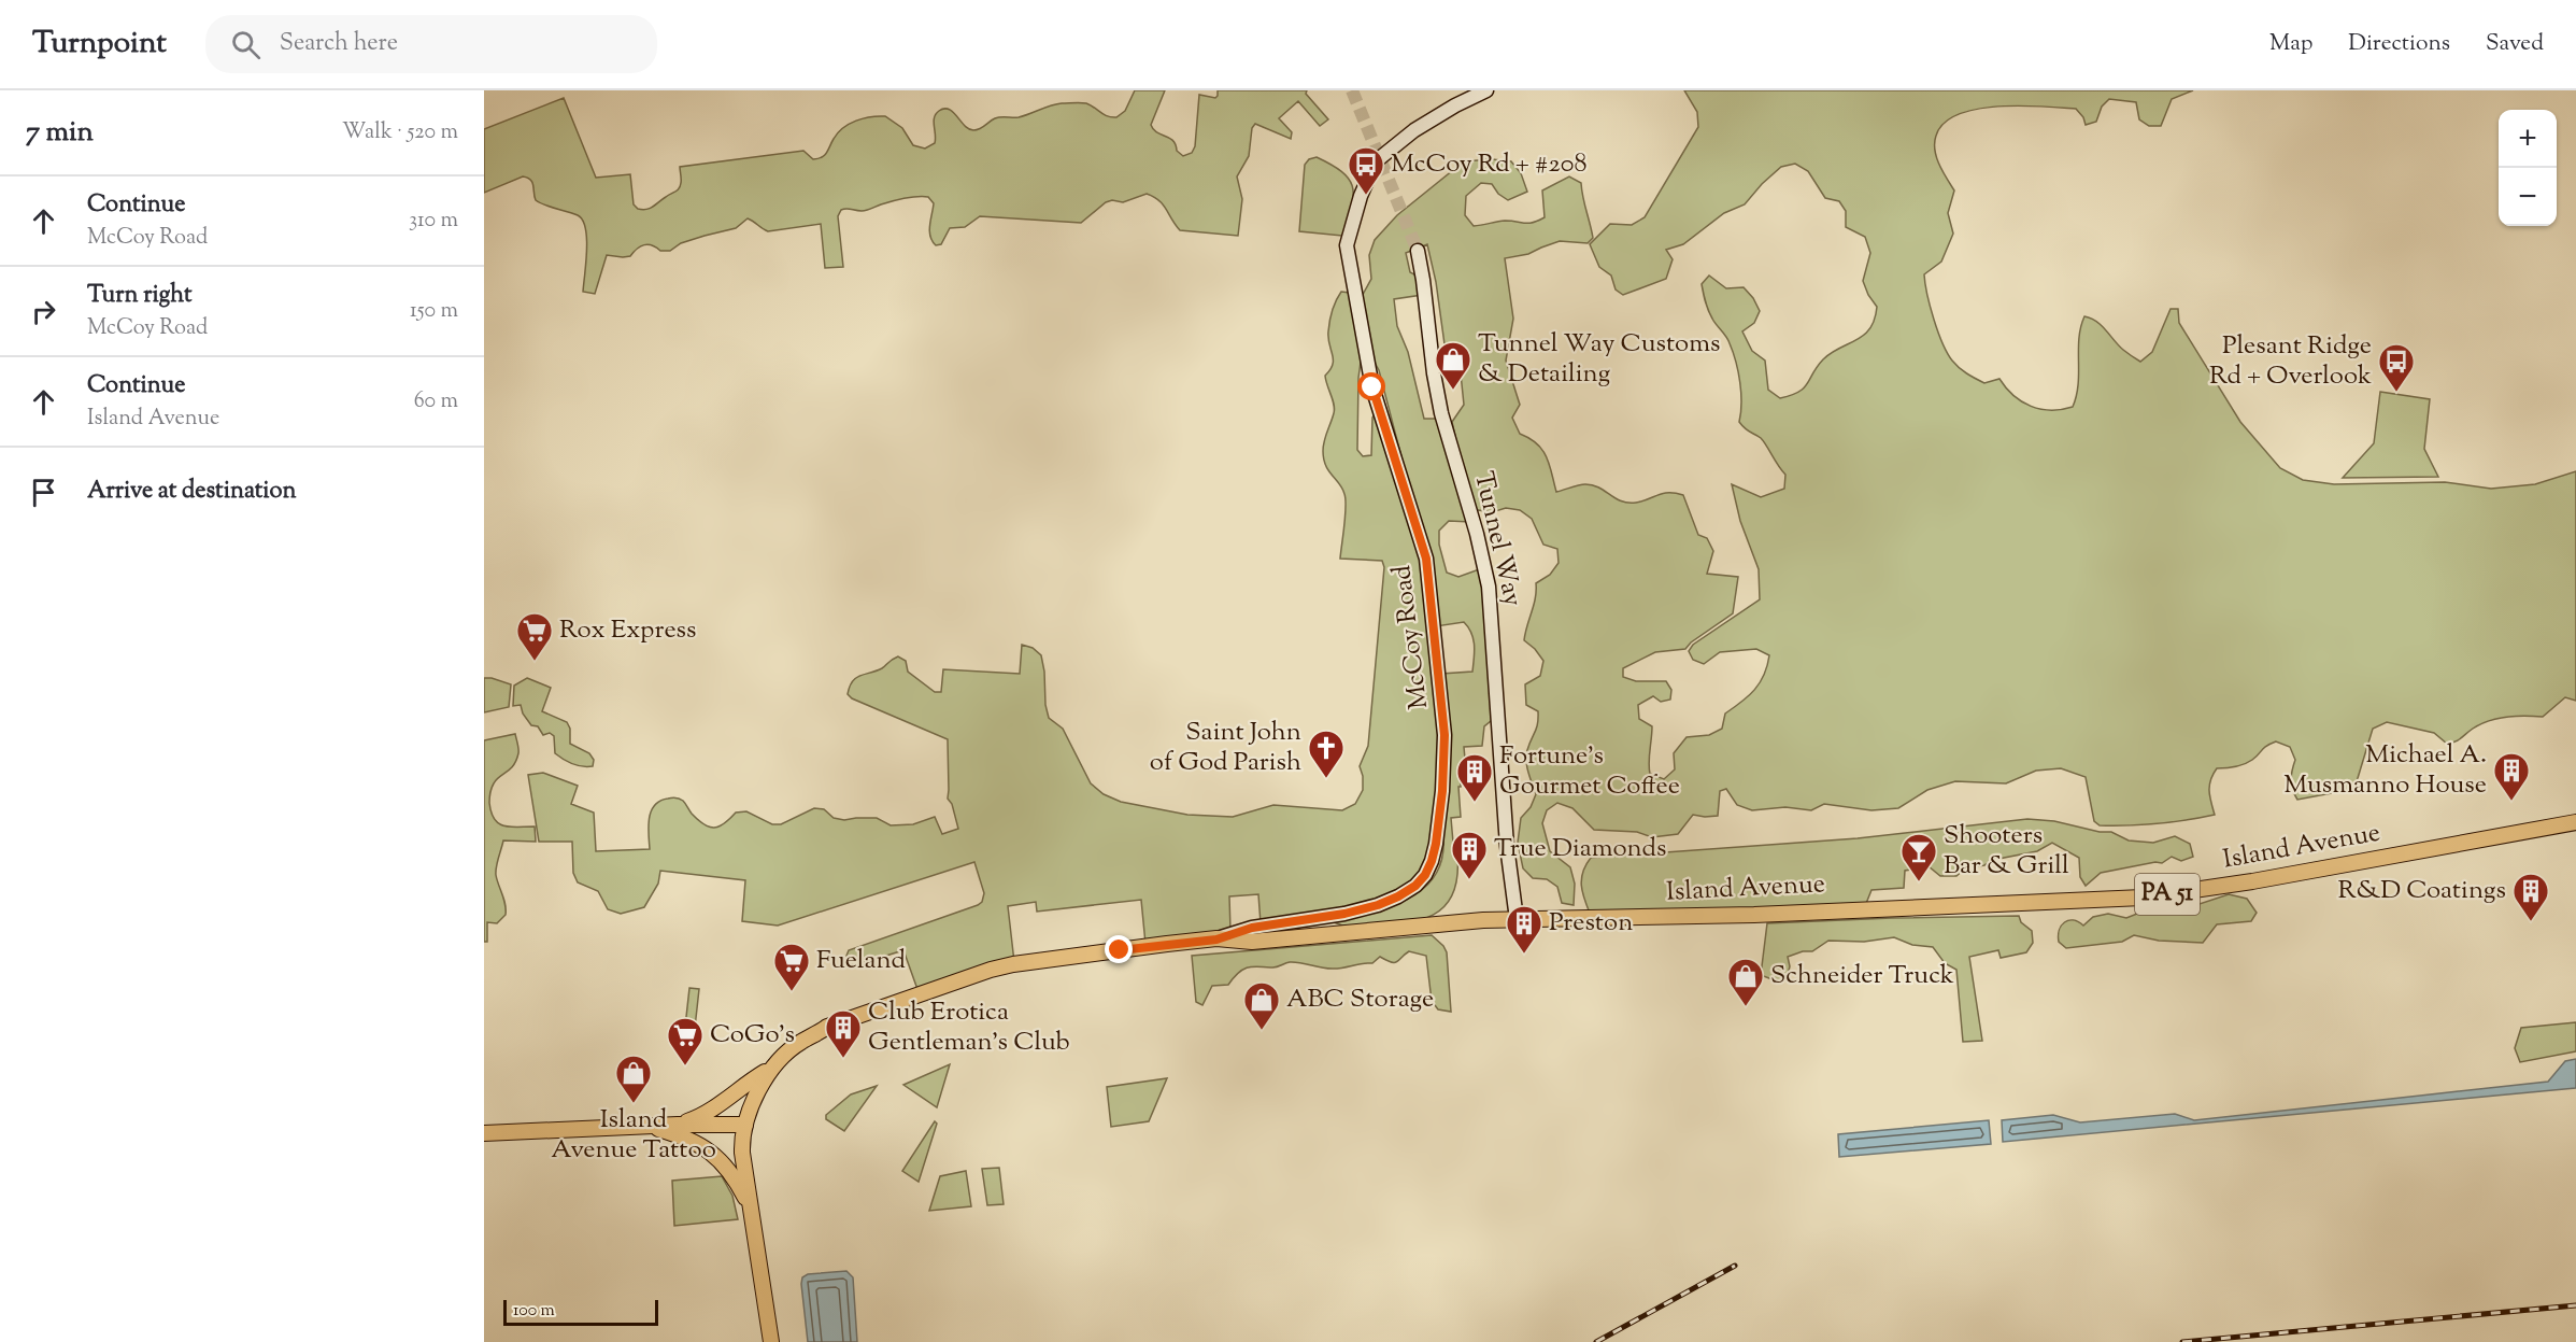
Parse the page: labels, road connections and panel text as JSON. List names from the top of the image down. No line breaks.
{"streets":{"main road":["Island Avenue","PA 51"],"street":["Tunnel Way","McCoy Road"]},"crossings":[["Tunnel Way","Island Avenue"],["McCoy Road","Island Avenue"]],"places":{"bus stop":["McCoy Rd + #208","Plesant Ridge Rd + Overlook"],"shop":["Tunnel Way Customs & Detailing","Schneider Truck","ABC Storage","Island Avenue Tattoo"],"supermarket":["Rox Express","Fueland","CoGo's"],"church":["Saint John of God Parish"],"building":["Michael A. Musmanno House","Fortune's Gourmet Coffee","True Diamonds","R&D Coatings","Preston","Club Erotica Gentleman's Club"],"bar":["Shooters Bar & Grill"]},"scale_bar":"100 m","page":{"header":"Turnpoint","search":"Search here","nav":["Map","Directions","Saved"],"heading":["7 min","Walk · 520 m"],"map_buttons":["+","−"],"list":[["Continue","McCoy Road","310 m"],["Turn right","McCoy Road","150 m"],["Continue","Island Avenue","60 m"],"Arrive at destination"],"scale":"100 m"}}
